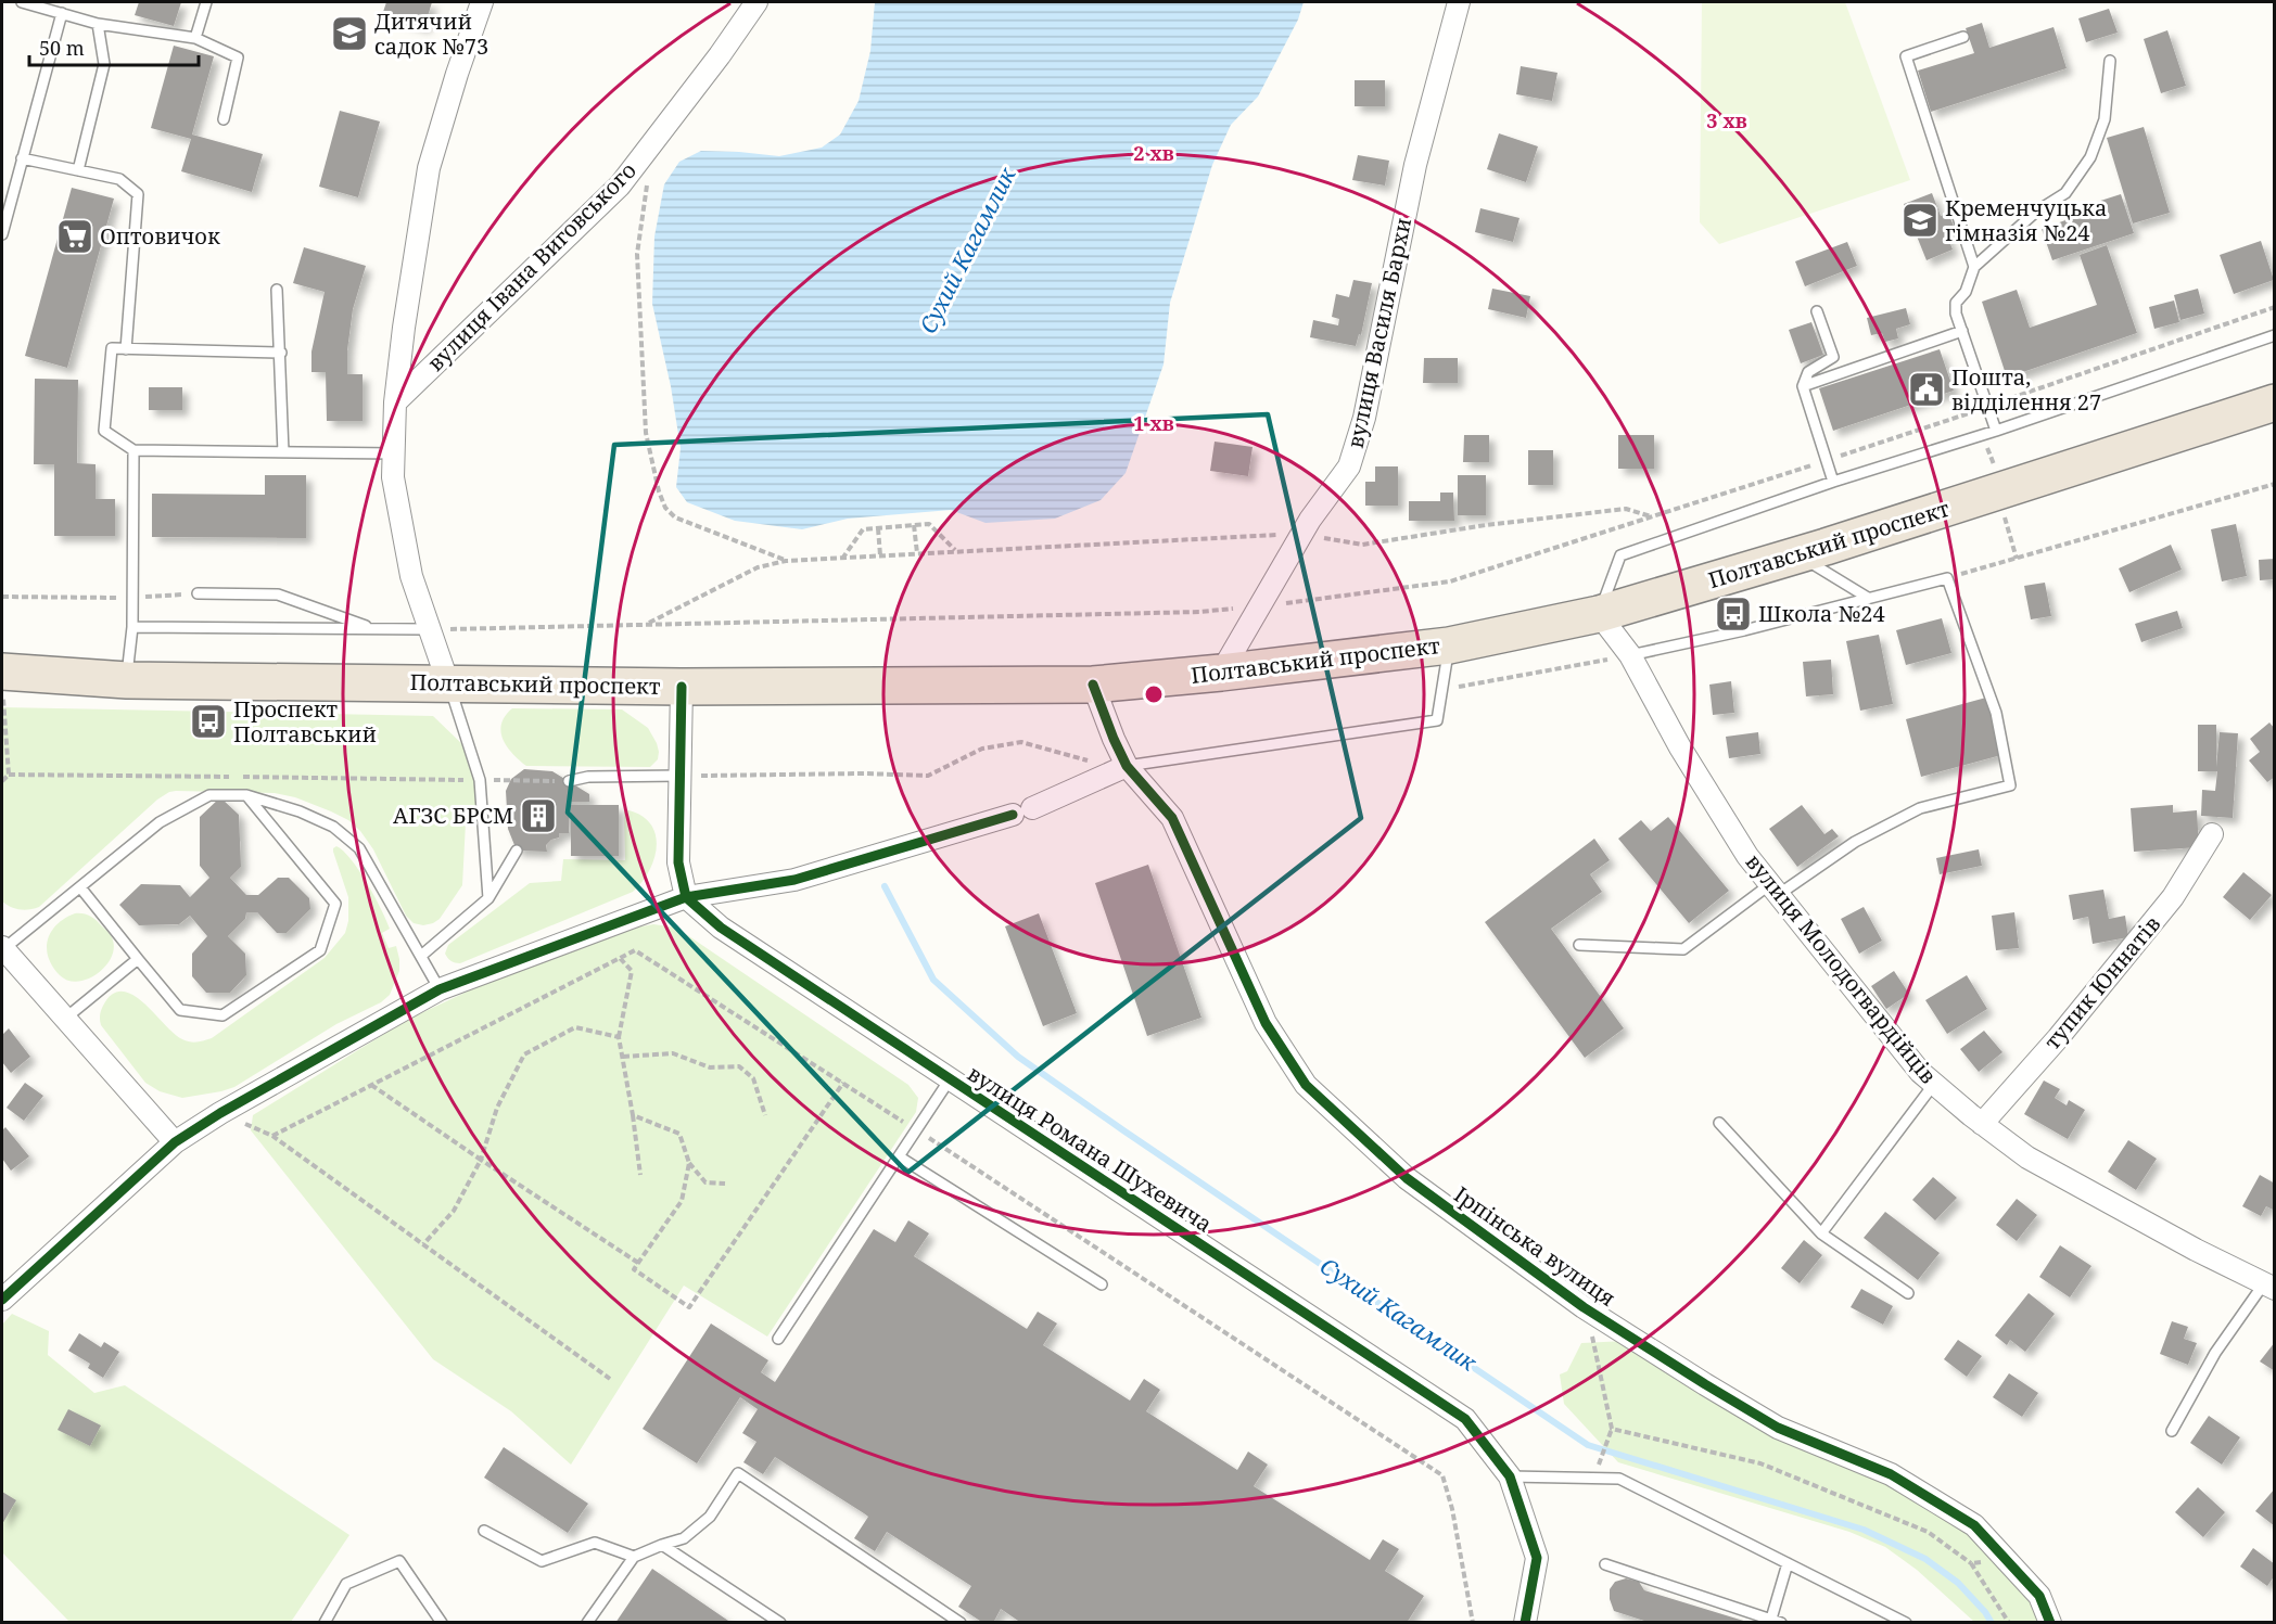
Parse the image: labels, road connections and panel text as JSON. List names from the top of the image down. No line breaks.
{"streets":{"highway":["Полтавський проспект"],"street":["вулиця Івана Виговського","вулиця Василя Бархи","вулиця Молодогвардійців","тупик Юннатів","вулиця Романа Шухевича","Ірпінська вулиця"]},"crossings":[["вулиця Василя Бархи","Полтавський проспект"],["Полтавський проспект","вулиця Молодогвардійців"],["Полтавський проспект","Ірпінська вулиця"],["вулиця Молодогвардійців","тупик Юннатів"]],"water":["Сухий Кагамлик"],"places":{"school or university":["Дитячий садок №73","Кременчуцька гімназія №24"],"supermarket":["Оптовичок"],"public building":["Пошта, відділення 27"],"bus stop":["Школа №24","Проспект Полтавський"],"building":["АГЗС БРСМ"]},"scale_bar":"50 m","rings":["3 хв","2 хв","1 хв"]}
